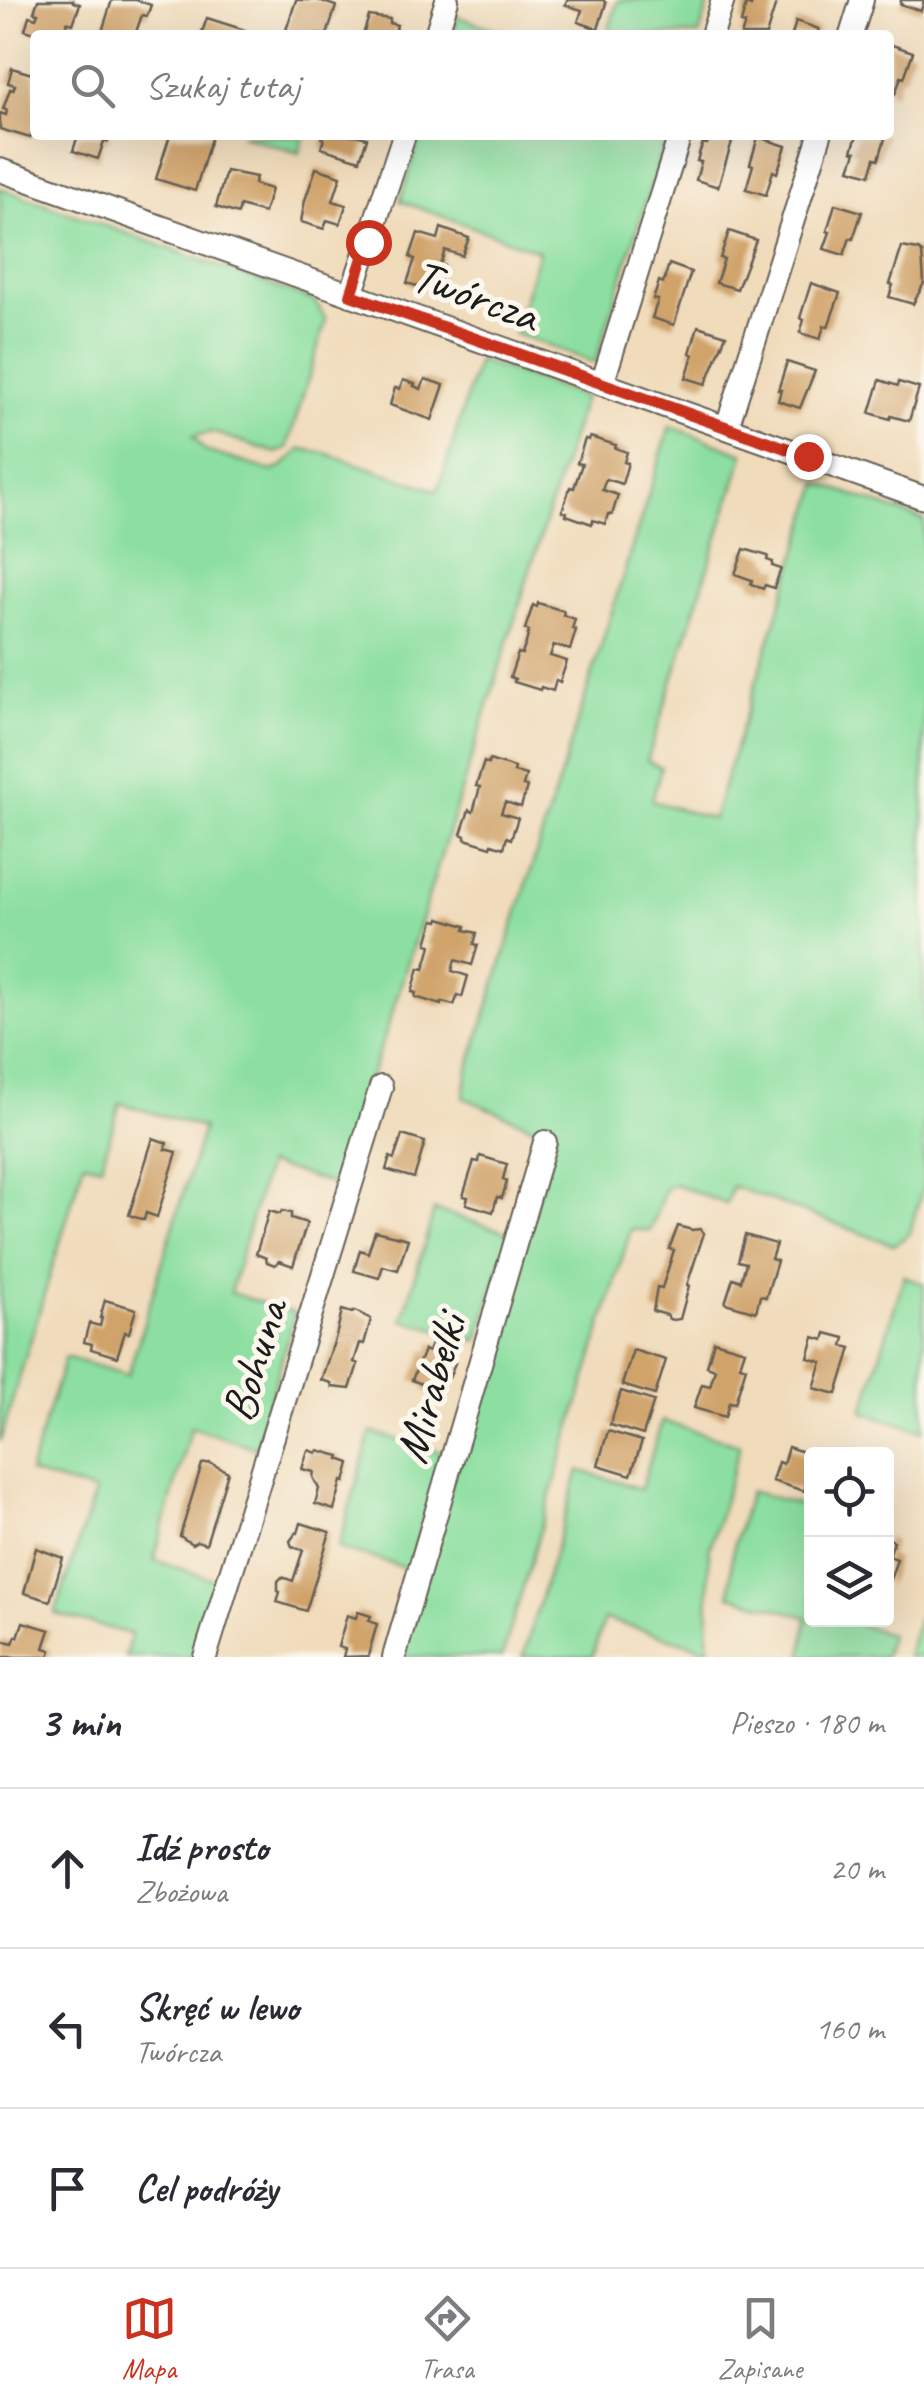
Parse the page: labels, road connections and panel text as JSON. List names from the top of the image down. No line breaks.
{"streets":{"street":["Twórcza","Bohuna","Mirabelki"]},"page":{"search":"Szukaj tutaj","heading":["3 min","Pieszo · 180 m"],"list":[["Idź prosto","Zbożowa","20 m"],["Skręć w lewo","Twórcza","160 m"],"Cel podróży"],"nav":["Mapa","Trasa","Zapisane"]}}
